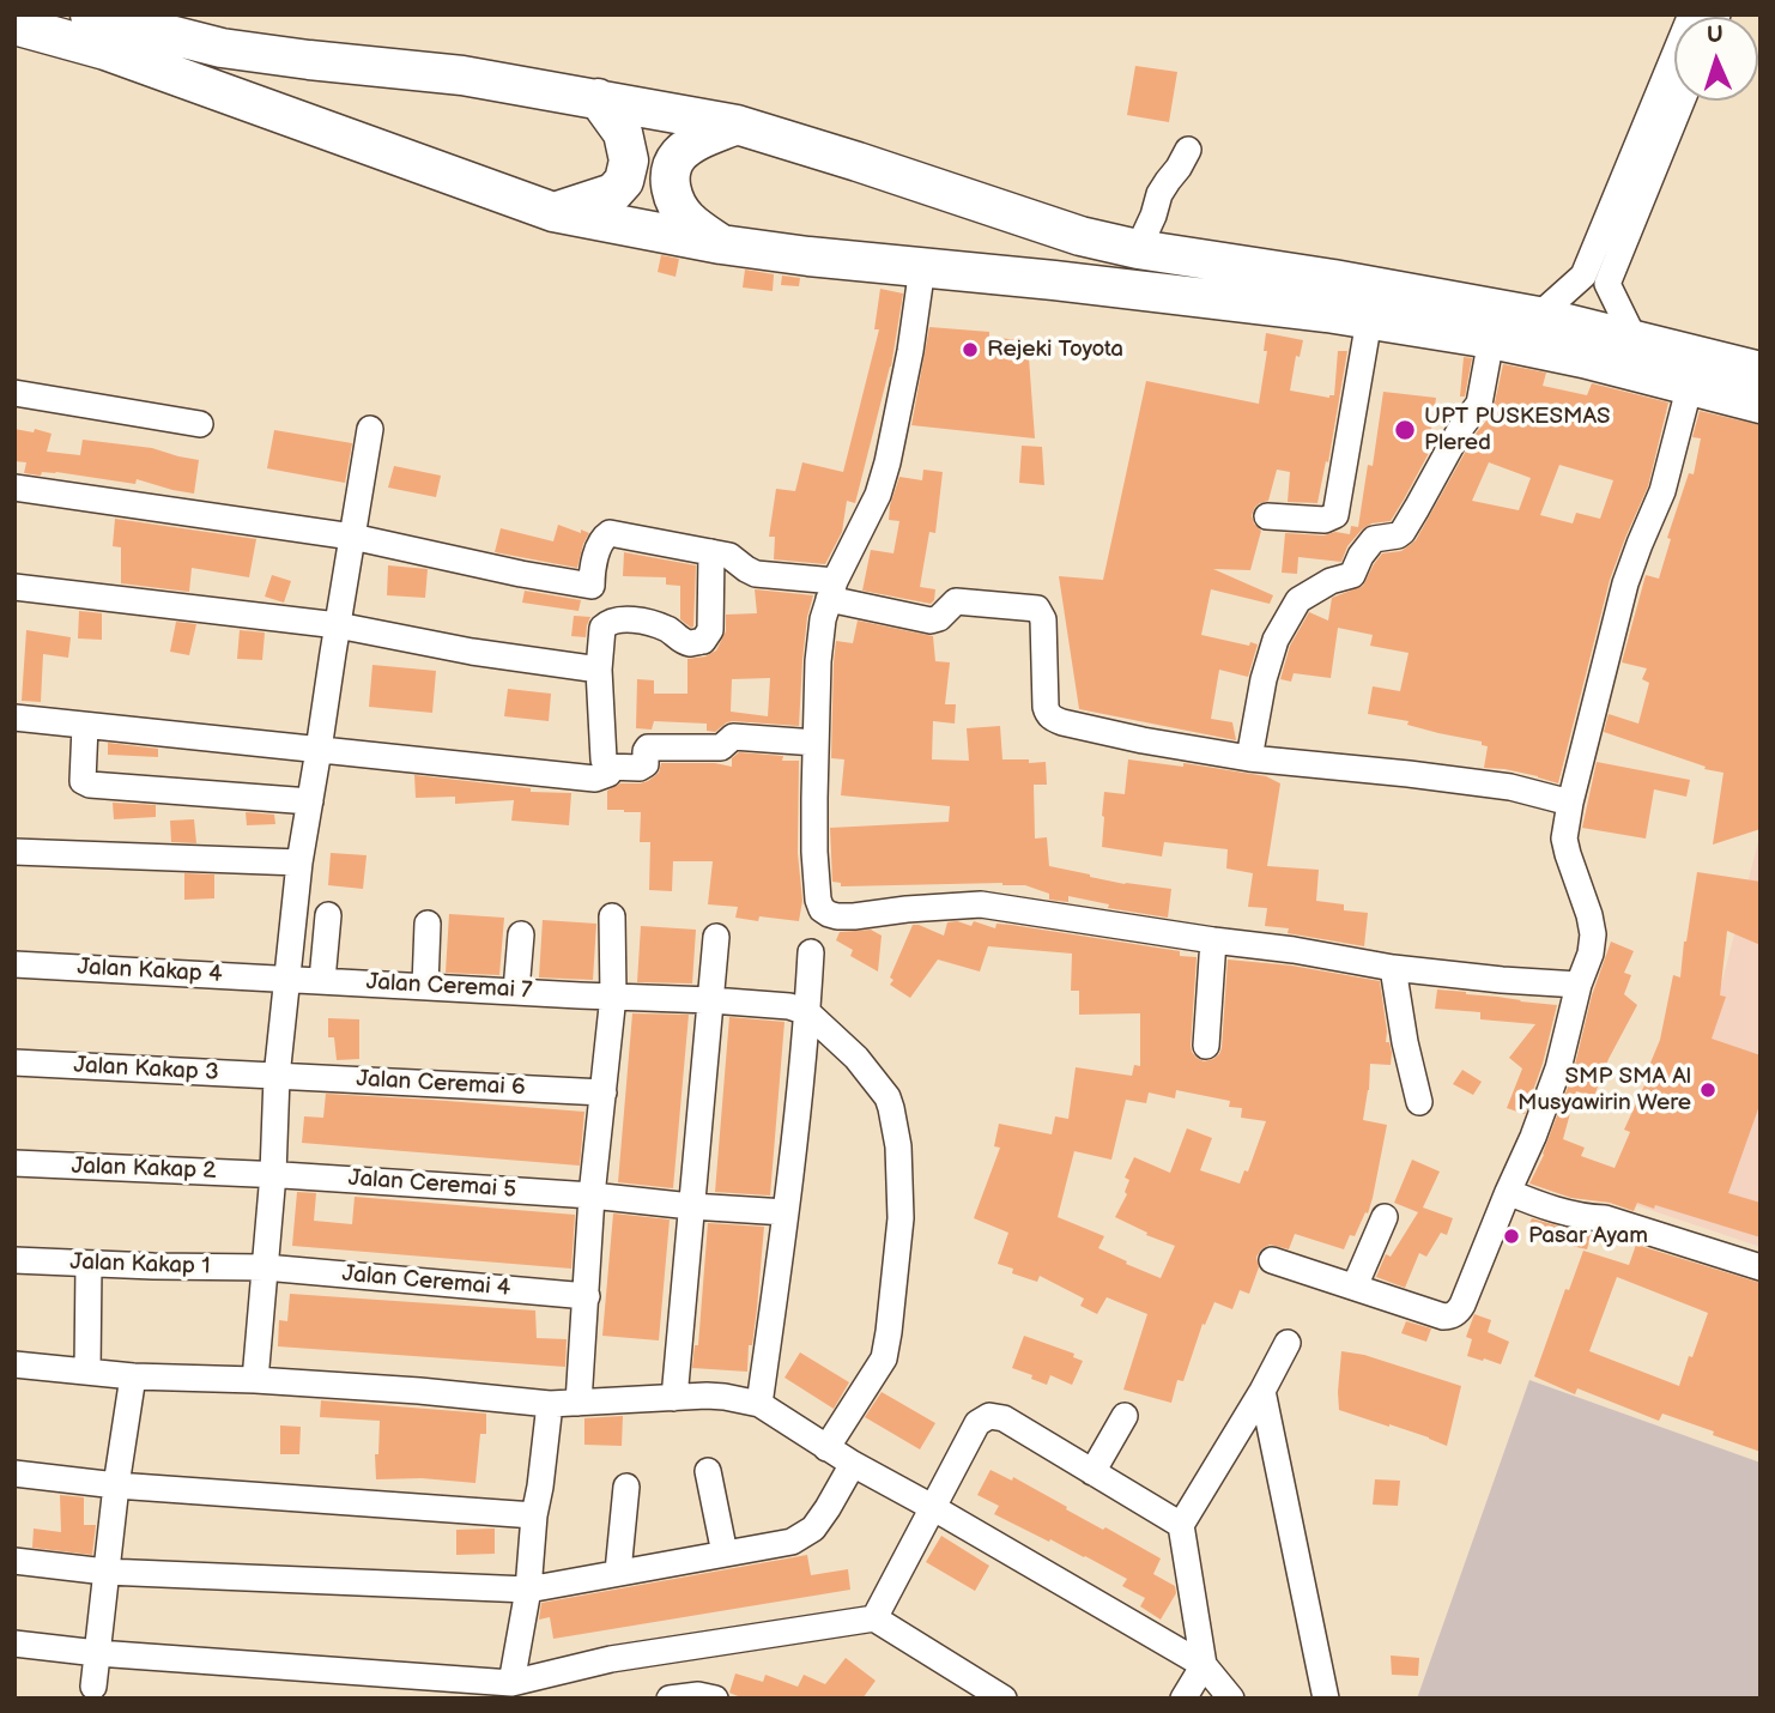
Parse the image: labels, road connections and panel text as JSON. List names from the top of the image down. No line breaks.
{"streets":{"street":["Jalan Kakap 4","Jalan Ceremai 7","Jalan Kakap 3","Jalan Ceremai 6","Jalan Kakap 2","Jalan Ceremai 5","Jalan Kakap 1","Jalan Ceremai 4"]},"crossings":[["Jalan Kakap 4","Jalan Ceremai 7"],["Jalan Kakap 3","Jalan Ceremai 6"],["Jalan Kakap 2","Jalan Ceremai 5"],["Jalan Kakap 1","Jalan Ceremai 4"]],"places":["Rejeki Toyota","UPT PUSKESMAS Plered","SMP SMA Al Musyawirin Were","Pasar Ayam"],"north":"top"}
